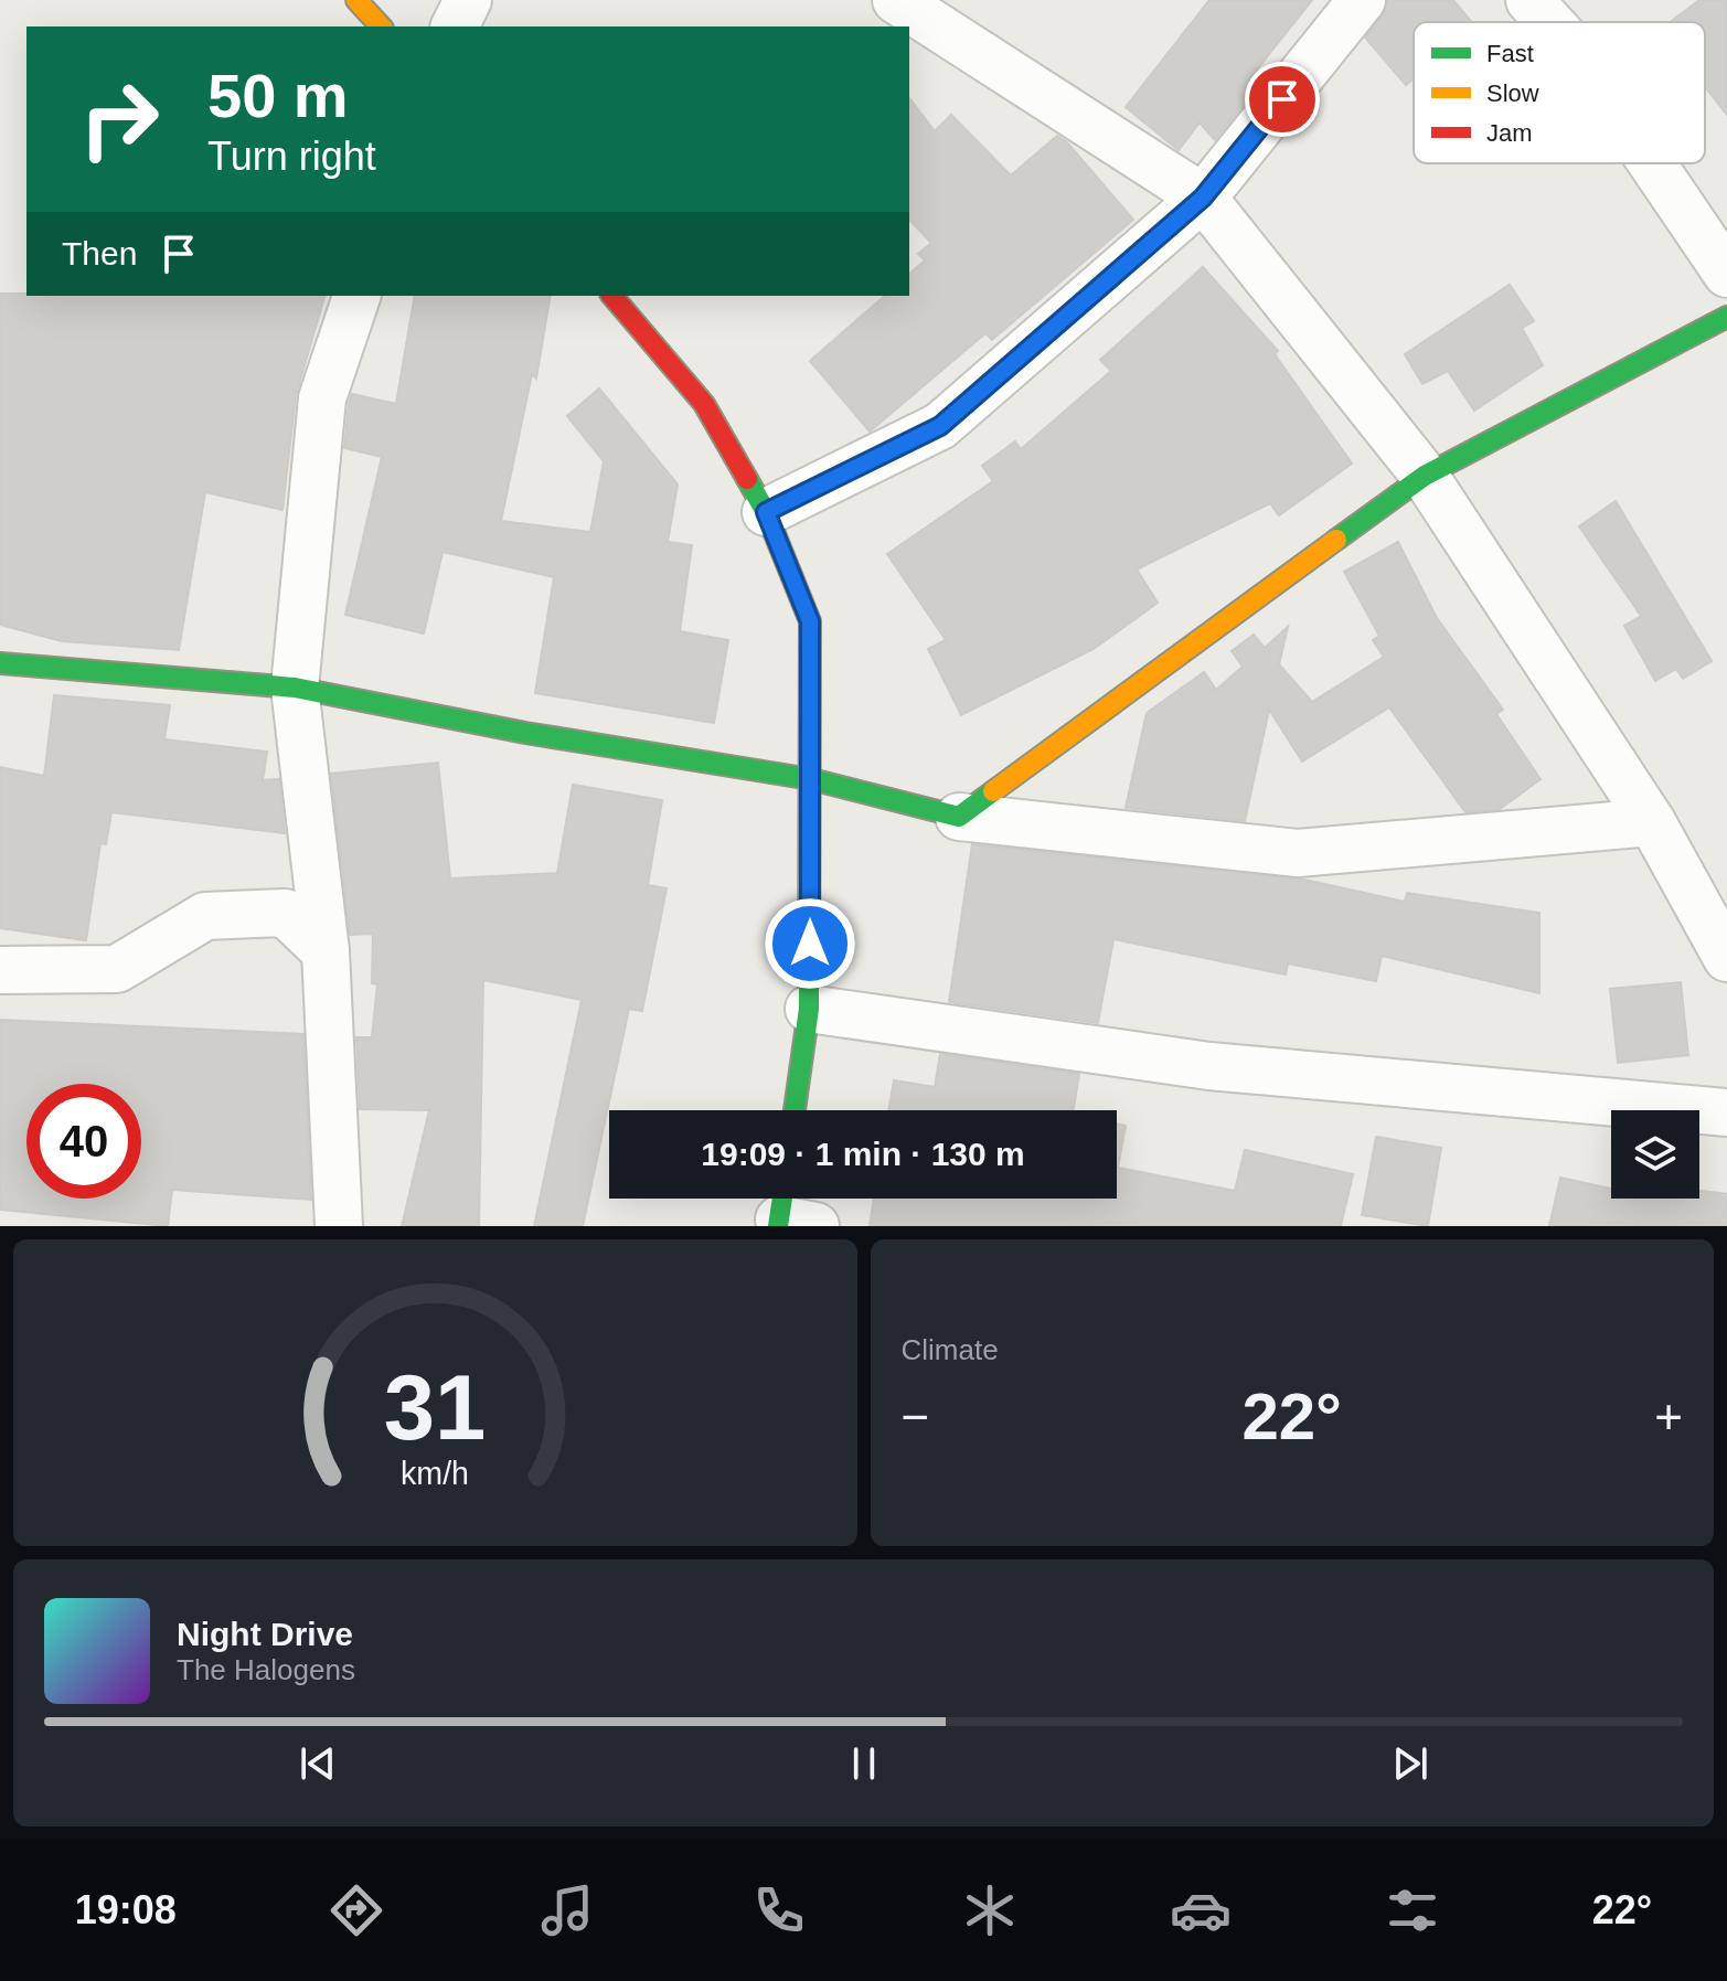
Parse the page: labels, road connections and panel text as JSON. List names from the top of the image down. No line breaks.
{"legend":["Fast","Slow","Jam"],"page":{"turn":["50 m","Turn right"],"then":"Then","limit":"40","trip":"19:09 · 1 min · 130 m","tile":"Climate","heat":["−","22°","+"],"song":["Night Drive","The Halogens"],"tabs":["19:08","22°"],"gauge":["31","km/h"]}}
